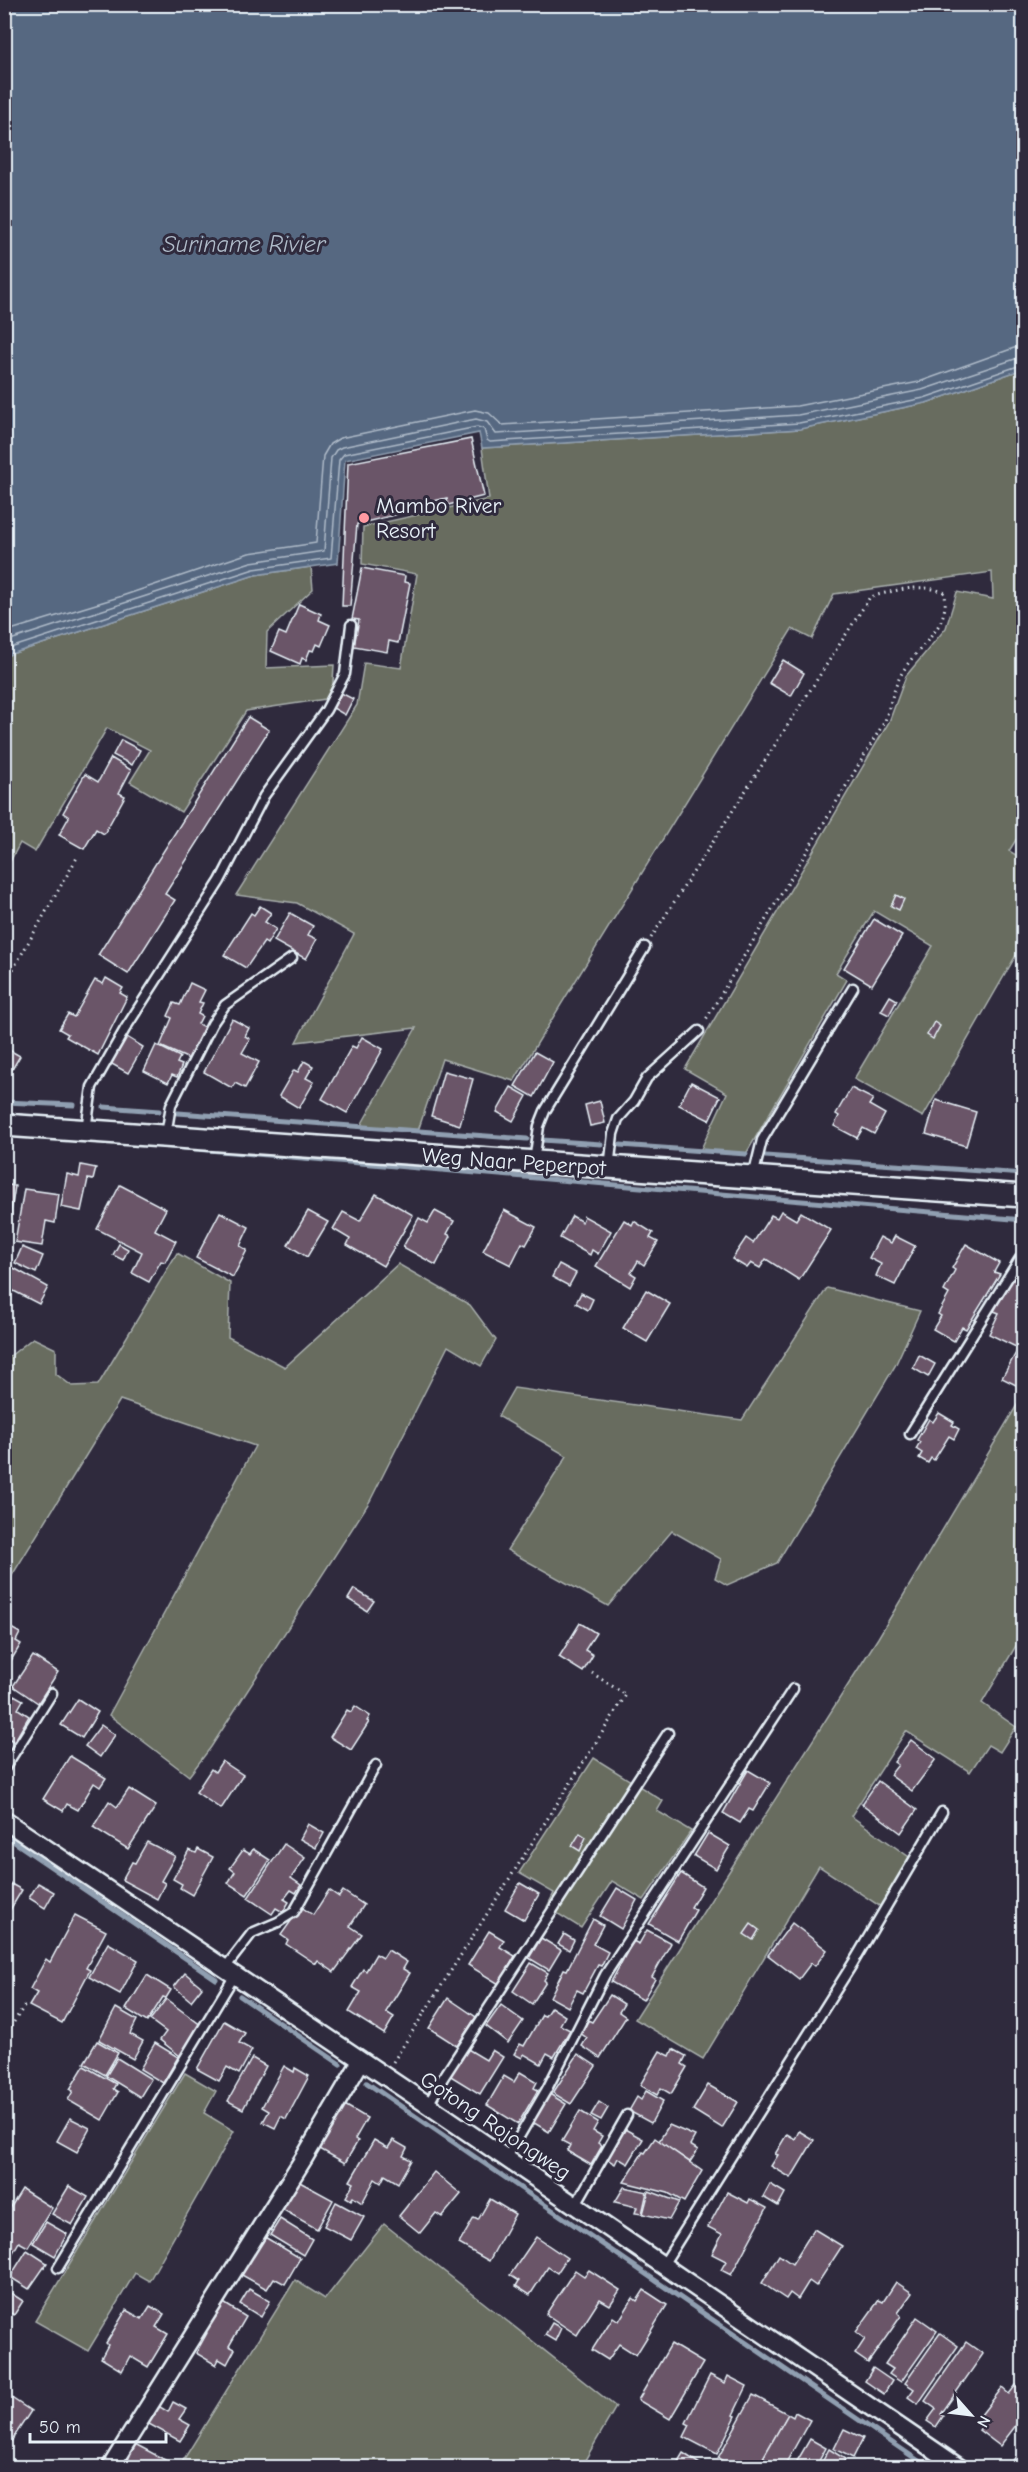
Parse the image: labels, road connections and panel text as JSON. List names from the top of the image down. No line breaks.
{"streets":{"street":["Weg Naar Peperpot","Gotong Rojongweg"]},"water":["Suriname Rivier"],"places":["Mambo River Resort"],"scale_bar":"50 m","north":"bottom right"}
